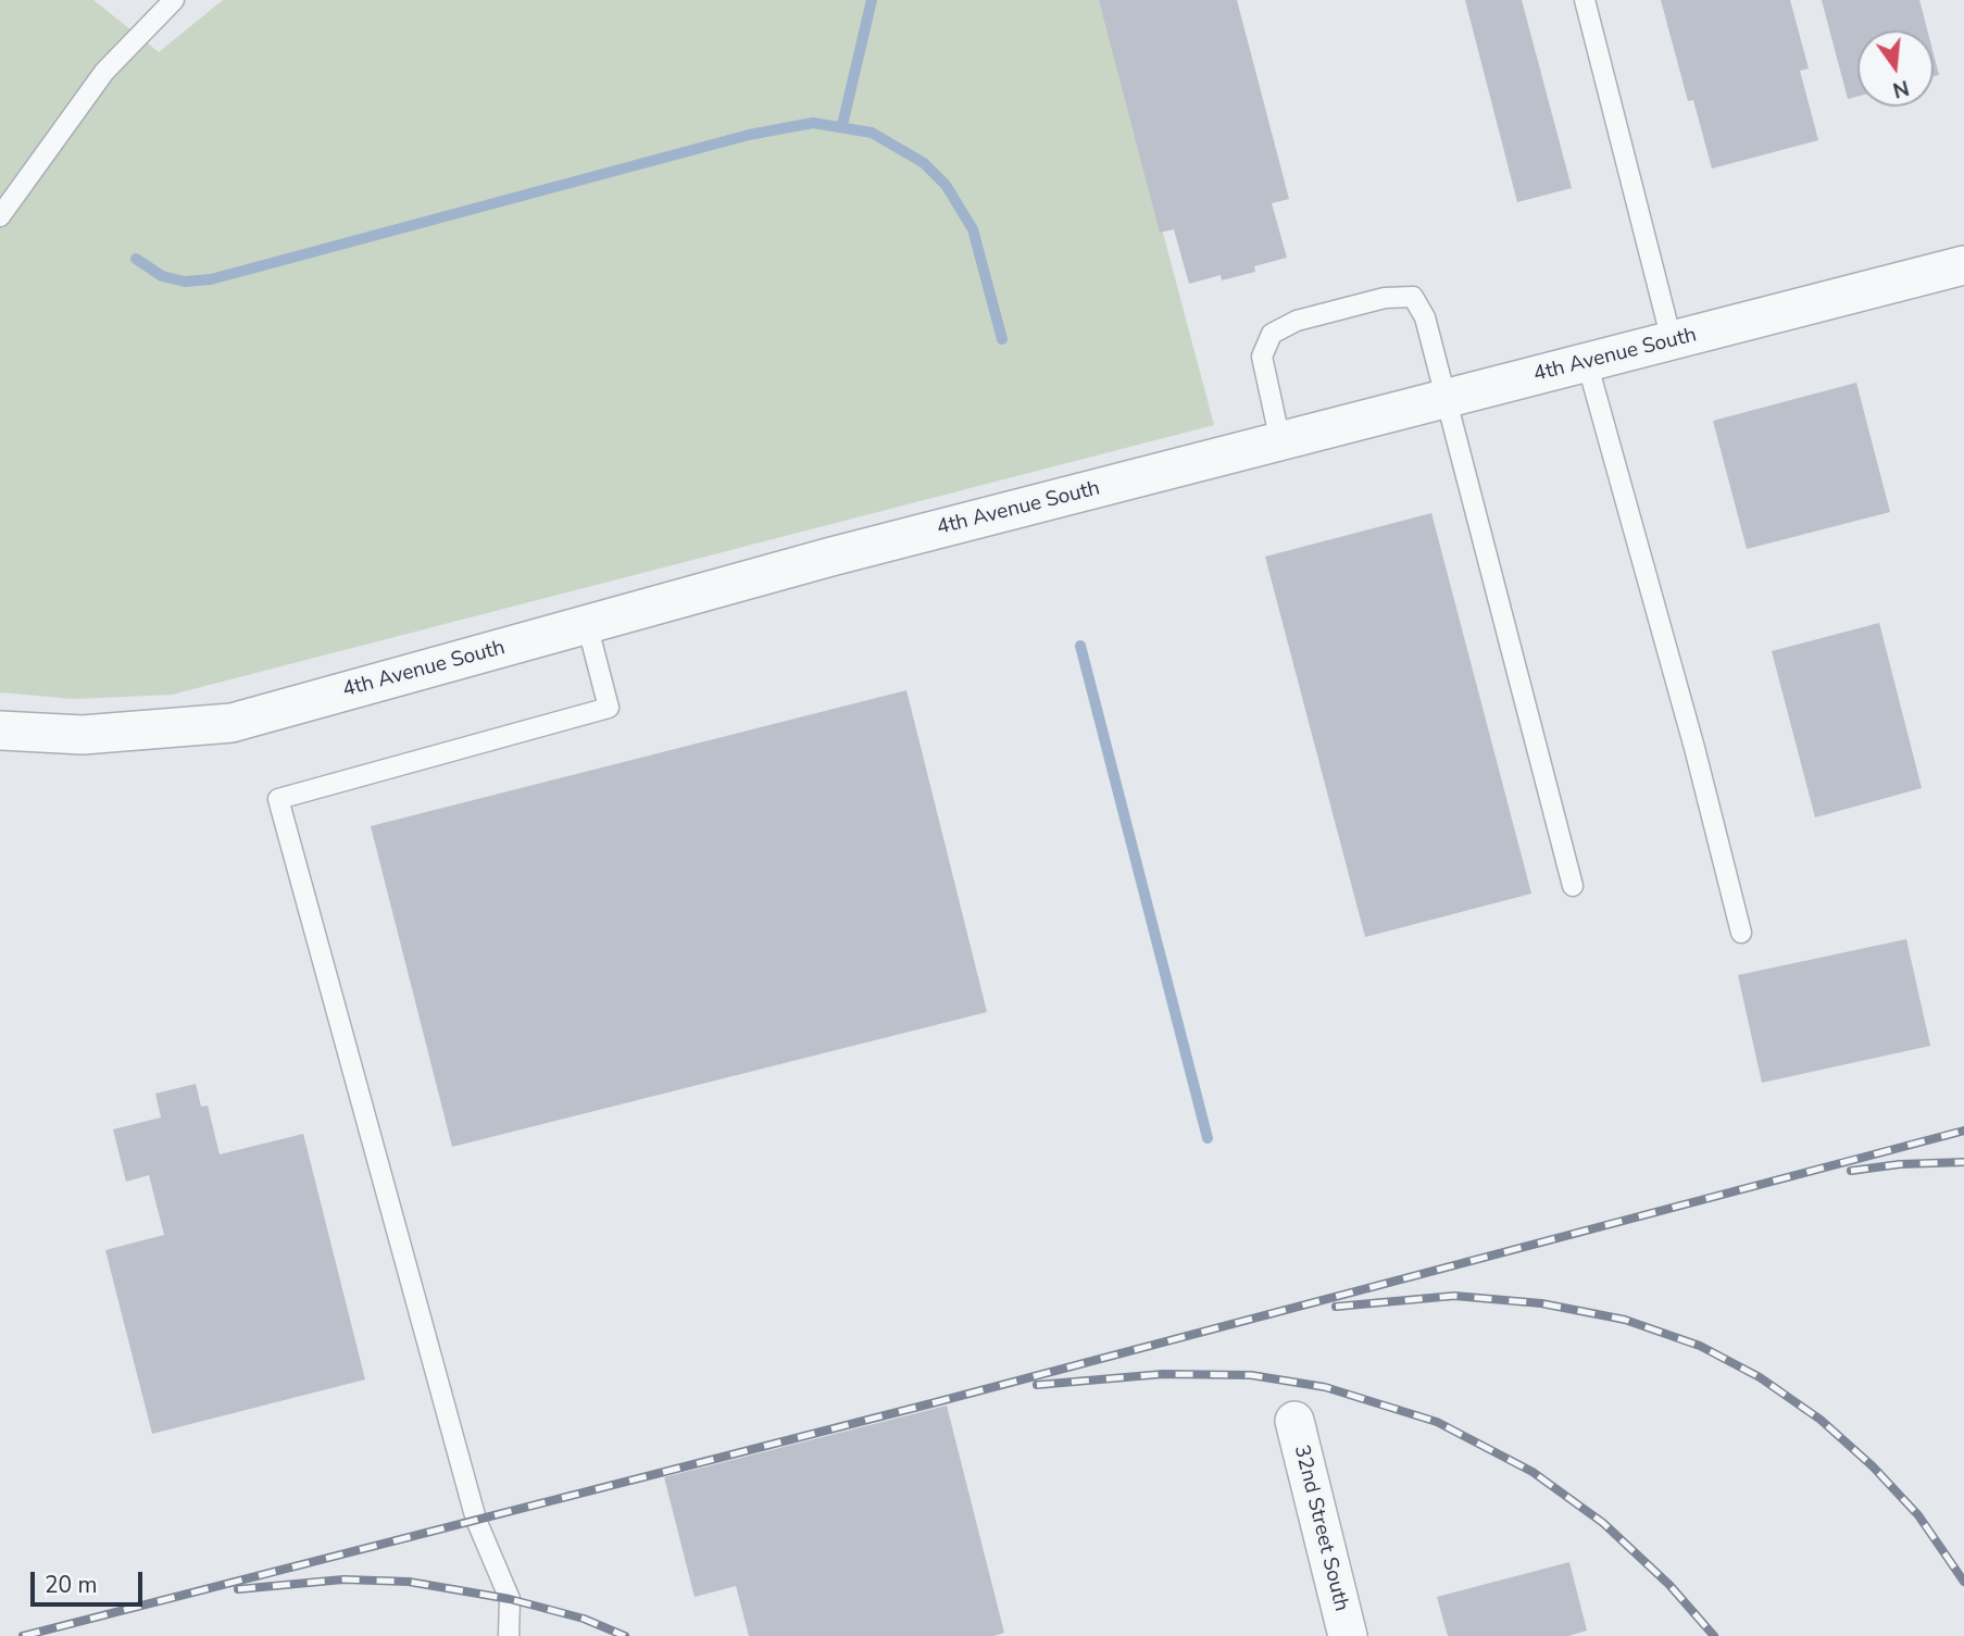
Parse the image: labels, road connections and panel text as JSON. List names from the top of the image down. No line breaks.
{"streets":{"street":["4th Avenue South","32nd Street South"]},"scale_bar":"20 m","north":"bottom"}
